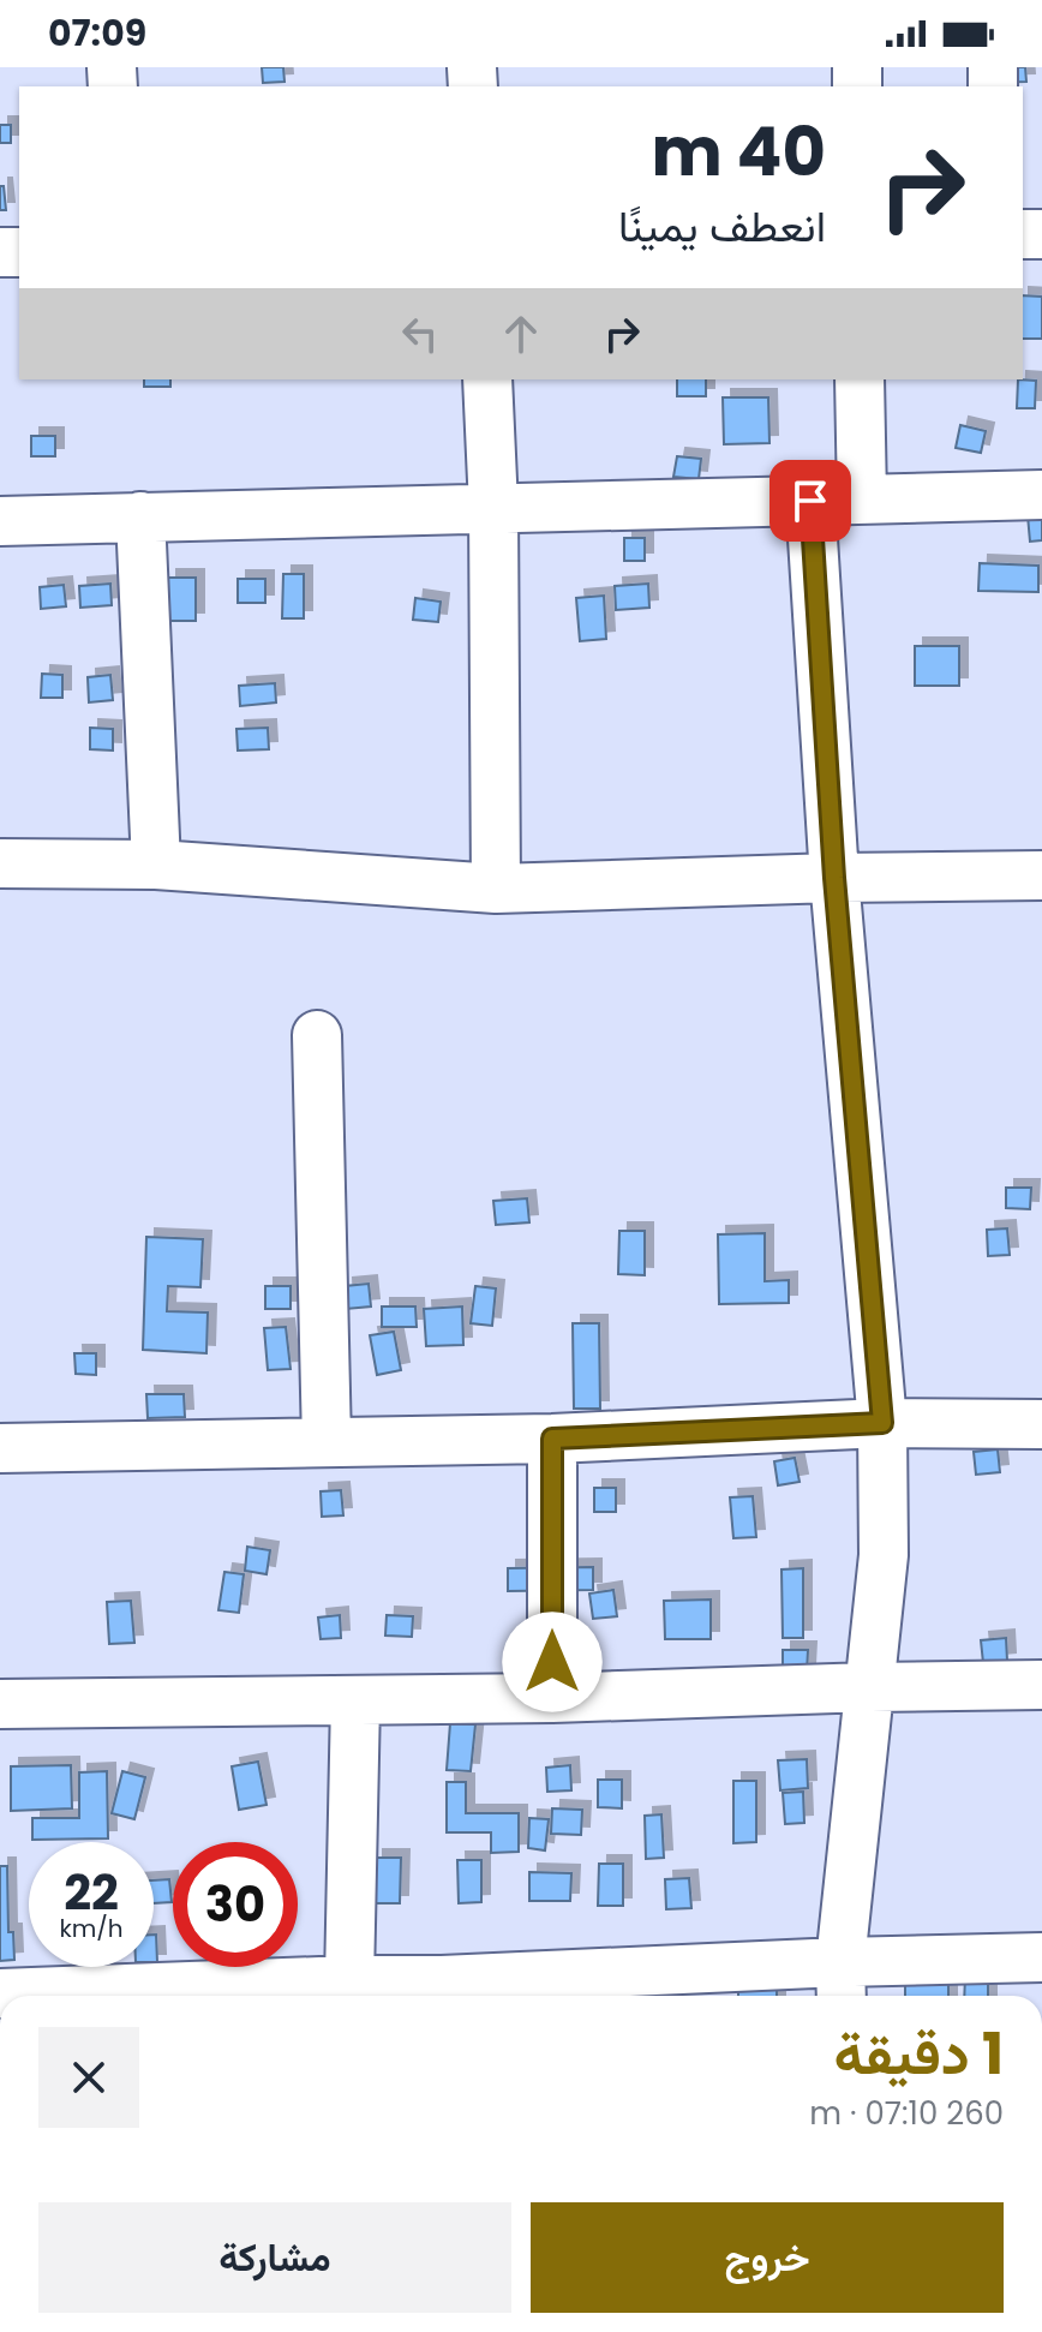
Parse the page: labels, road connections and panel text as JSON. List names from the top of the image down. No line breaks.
{"page":{"status":"07:09","turn":["40 m","انعطف يمينًا"],"speed":"22 km/h","limit":"30","heading":["1 دقيقة","260 m · 07:10"],"buttons":["خروج","مشاركة"]}}
